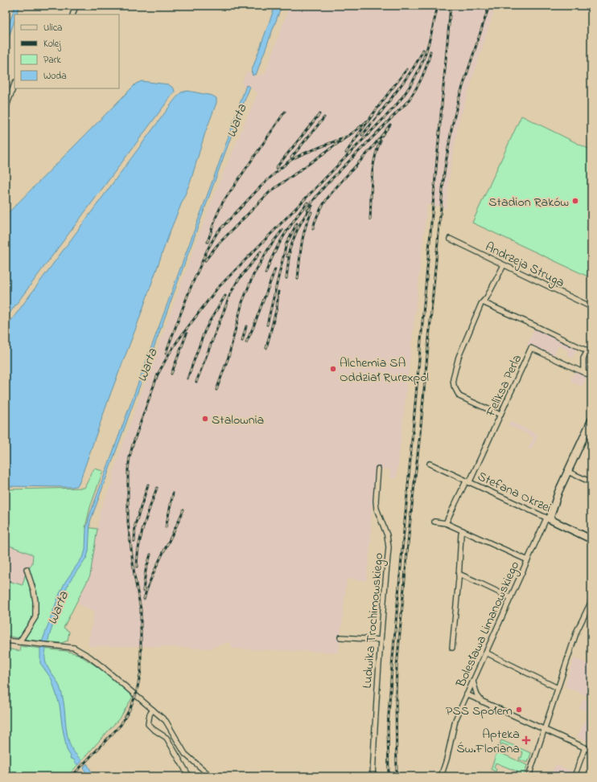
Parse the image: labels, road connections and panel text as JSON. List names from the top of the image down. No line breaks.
{"streets":{"street":["Andrzeja Struga","Feliksa Perla","Stefana Okrzei","Ludwika Trochimowskiego","Bolesława Limanowskiego"]},"crossings":[["Feliksa Perla","Stefana Okrzei"],["Stefana Okrzei","Bolesława Limanowskiego"]],"water":["Warta"],"places":{"other":["Stadion Raków","Alchemia SA Oddział Rurexpol","Stalownia","PSS Społem"],"health":["Apteka Św.Floriana"]},"legend":["Ulica","Kolej","Park","Woda"]}
